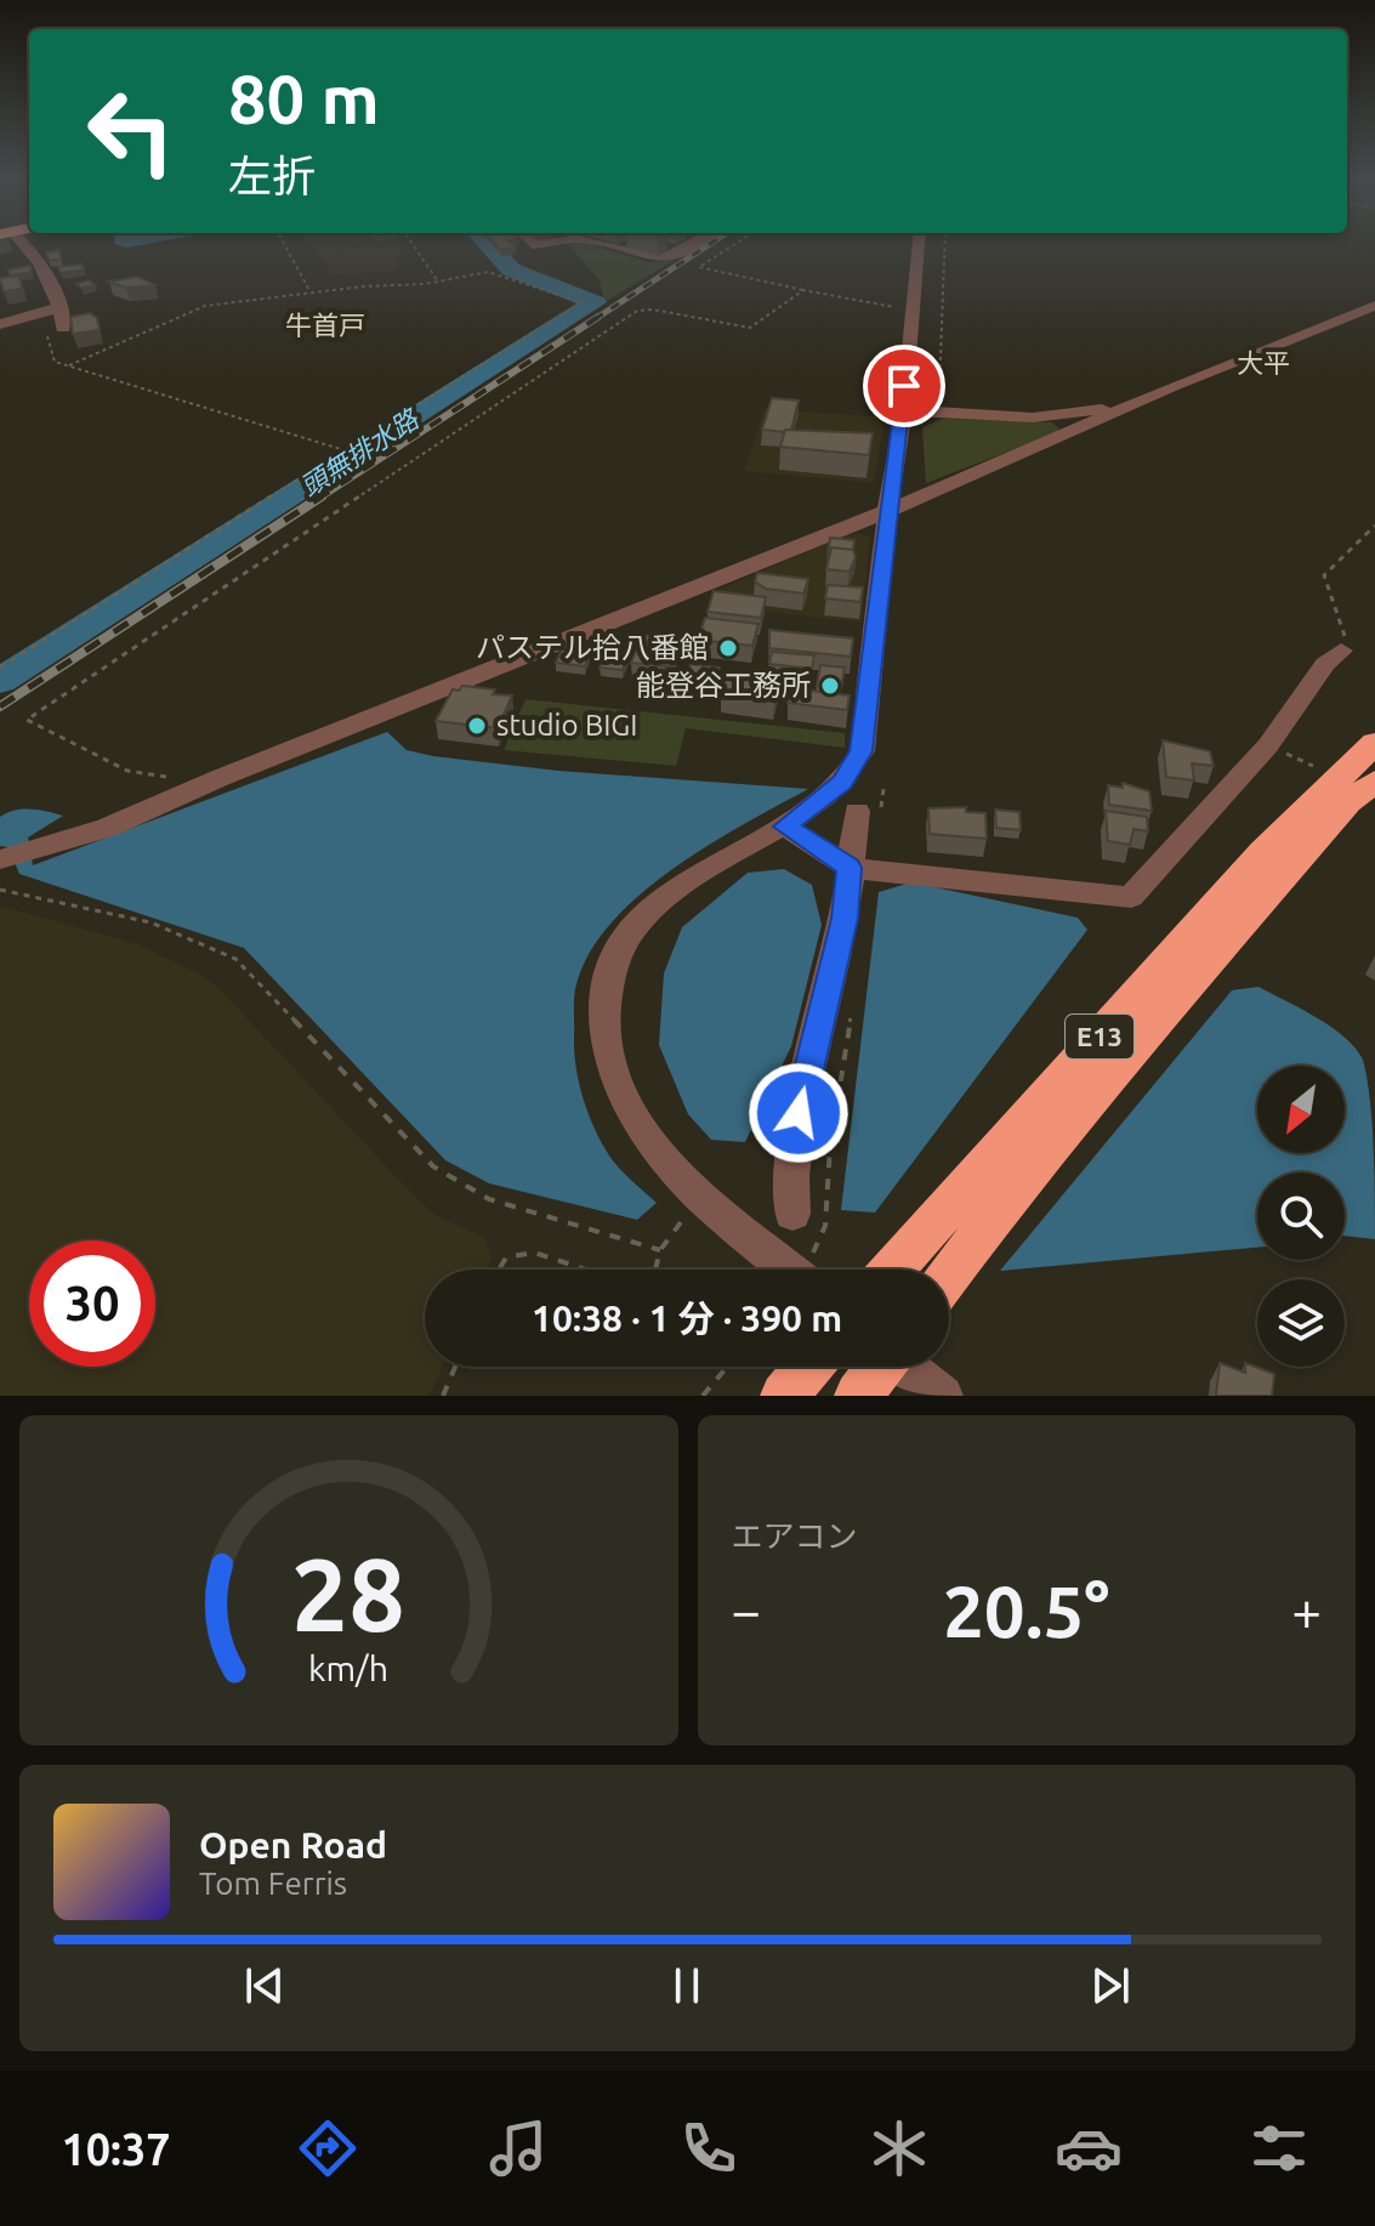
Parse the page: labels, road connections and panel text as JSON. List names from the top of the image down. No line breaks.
{"streets":{"highway":["E13"]},"districts":["牛首戸","大平"],"water":["頭無排水路"],"places":["パステル拾八番館","能登谷工務所","studio BIGI"],"north":"bottom left","page":{"turn":["80 m","左折"],"limit":"30","trip":"10:38 · 1 分 · 390 m","tile":"エアコン","heat":["−","20.5°","+"],"song":["Open Road","Tom Ferris"],"tabs":"10:37","gauge":["28","km/h"]}}
